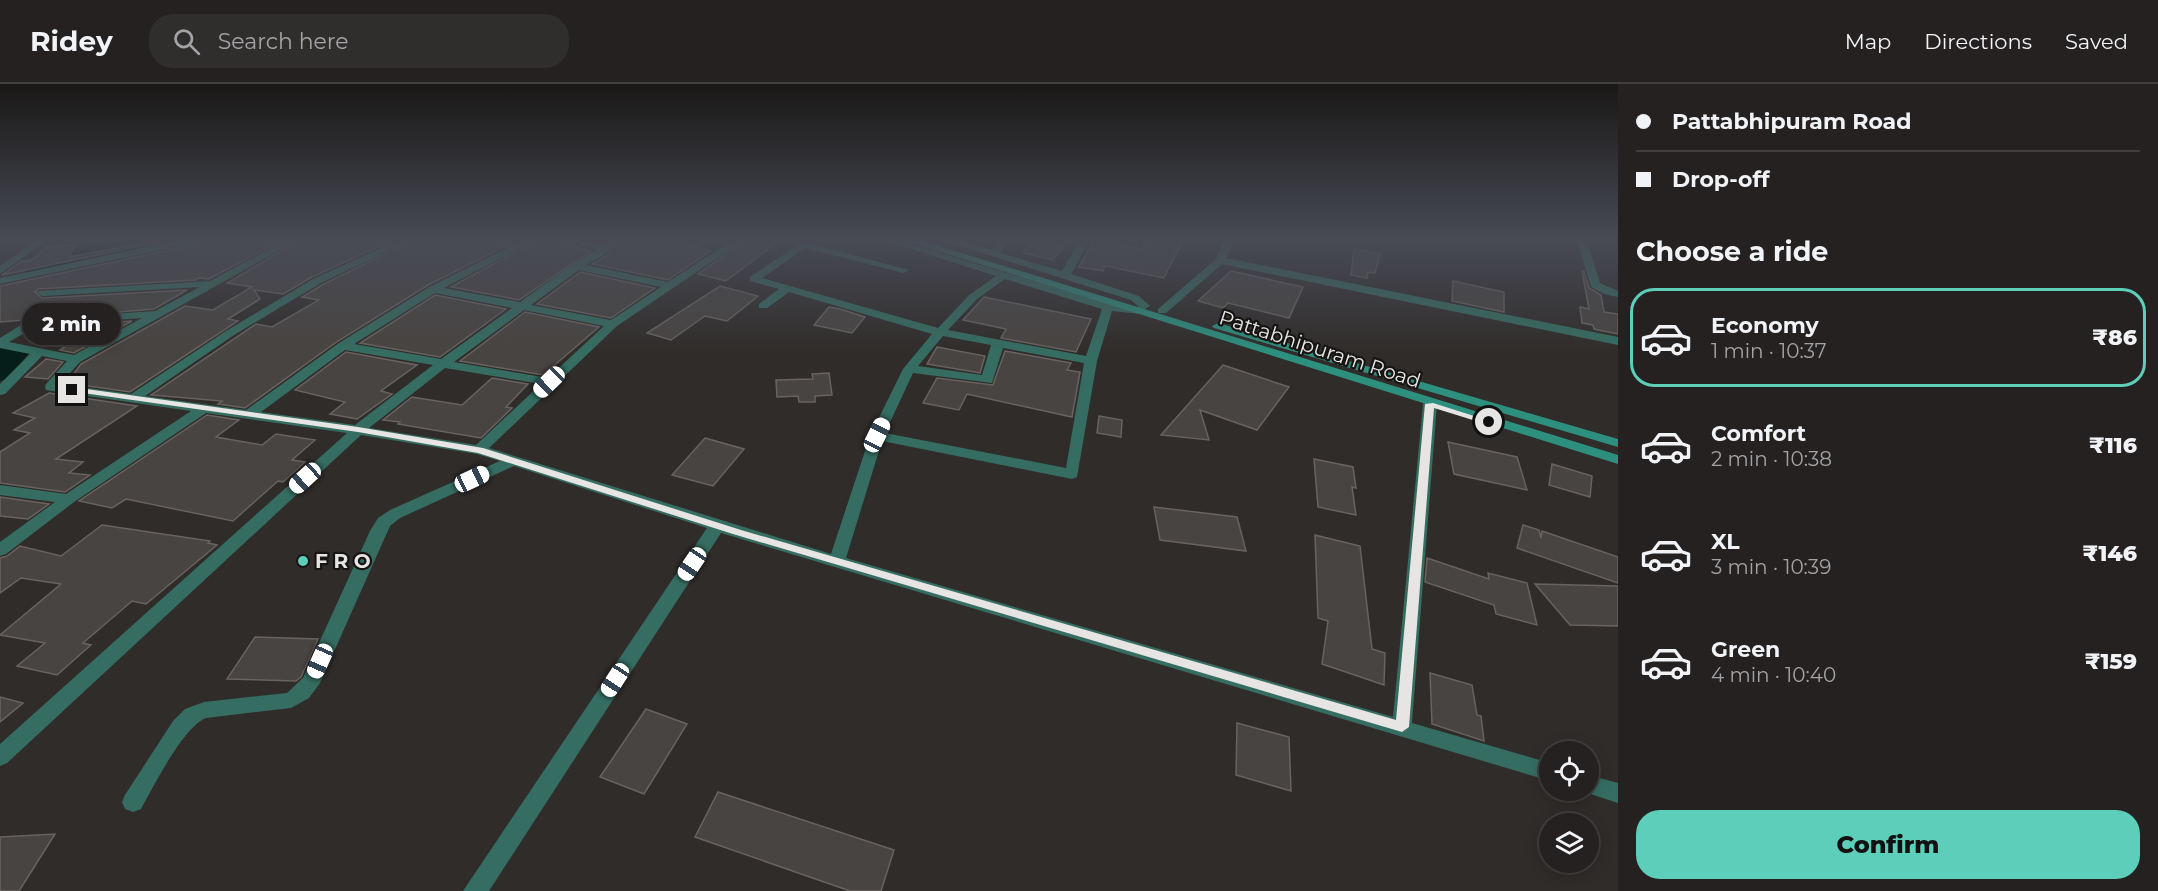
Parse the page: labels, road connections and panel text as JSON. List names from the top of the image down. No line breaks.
{"streets":{"street":["Pattabhipuram Road"]},"places":["F R O"],"page":{"header":"Ridey","search":"Search here","nav":["Map","Directions","Saved"],"banner":["Pattabhipuram Road","Drop-off"],"heading":"Choose a ride","list":[{"name":"Economy","note":"1 min · 10:37","value":"₹86"},{"name":"Comfort","note":"2 min · 10:38","value":"₹116"},{"name":"XL","note":"3 min · 10:39","value":"₹146"},{"name":"Green","note":"4 min · 10:40","value":"₹159"}],"bubble":"2 min","buttons":"Confirm"}}
